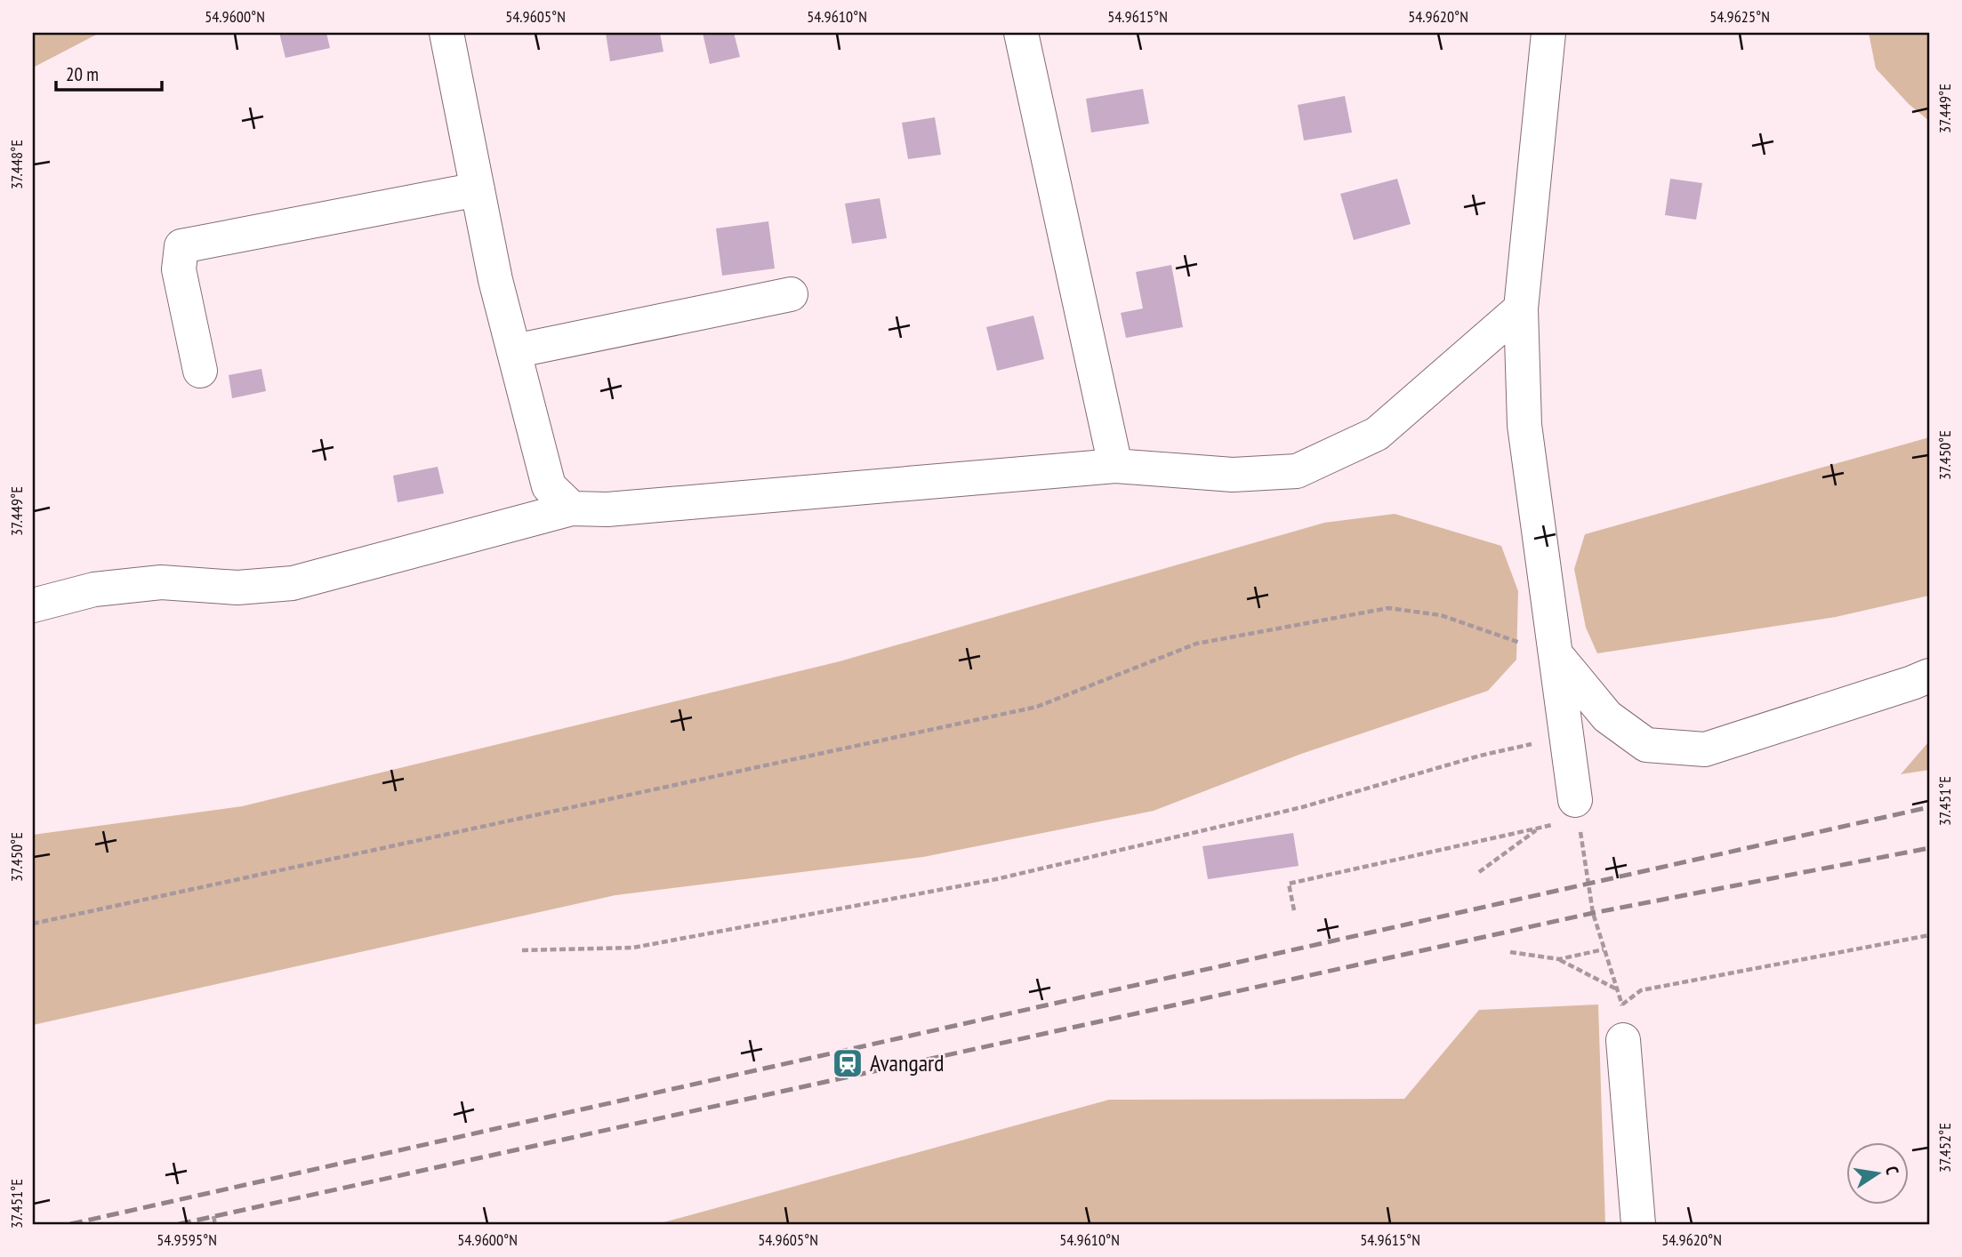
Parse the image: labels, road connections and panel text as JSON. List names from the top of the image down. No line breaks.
{"places":{"station":["Avangard"]},"scale_bar":"20 m","north":"right","coordinates":["54.9600°N","54.9605°N","54.9610°N","54.9615°N","54.9620°N","54.9625°N","37.449°E","37.448°E","37.450°E","37.451°E","37.452°E","54.9595°N"]}
